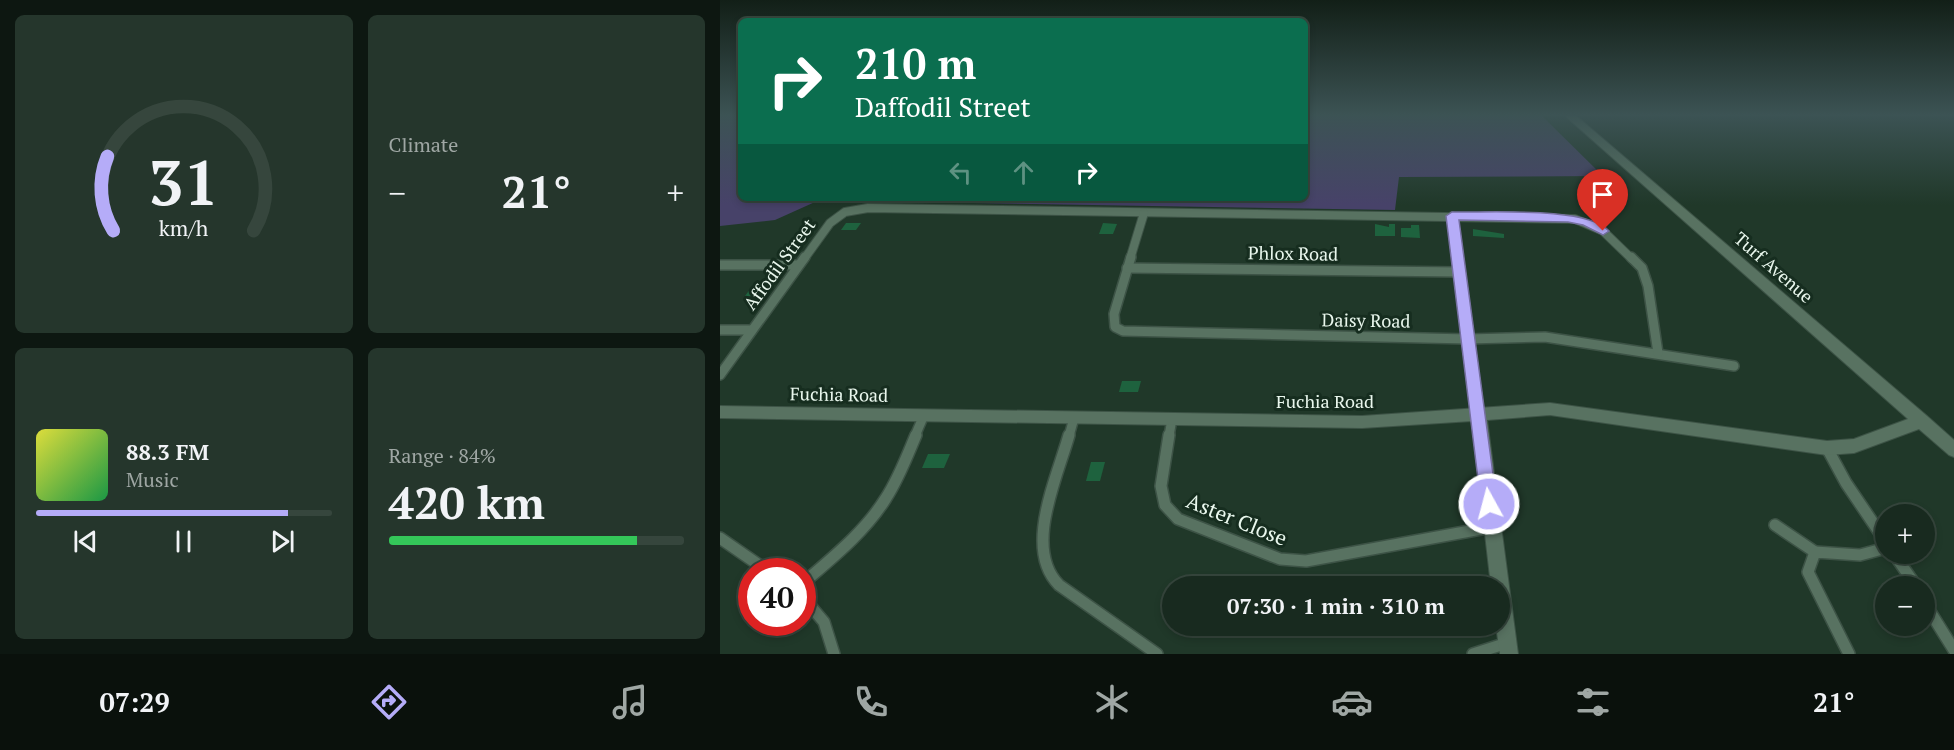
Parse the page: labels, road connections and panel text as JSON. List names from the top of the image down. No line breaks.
{"streets":{"street":["Phlox Road","Affodil Street","Turf Avenue","Daisy Road","Fuchia Road","Aster Close"]},"crossings":[["Phlox Road","Daisy Road"],["Affodil Street","Daisy Road"],["Turf Avenue","Fuchia Road"],["Fuchia Road","Aster Close"]],"page":{"tile":["Climate",["Range · 84%","420 km"]],"turn":["210 m","Daffodil Street"],"heat":["−","21°","+"],"song":["88.3 FM","Music"],"map_buttons":["+","−"],"limit":"40","trip":"07:30 · 1 min · 310 m","tabs":["07:29","21°"],"gauge":["31","km/h"]}}
